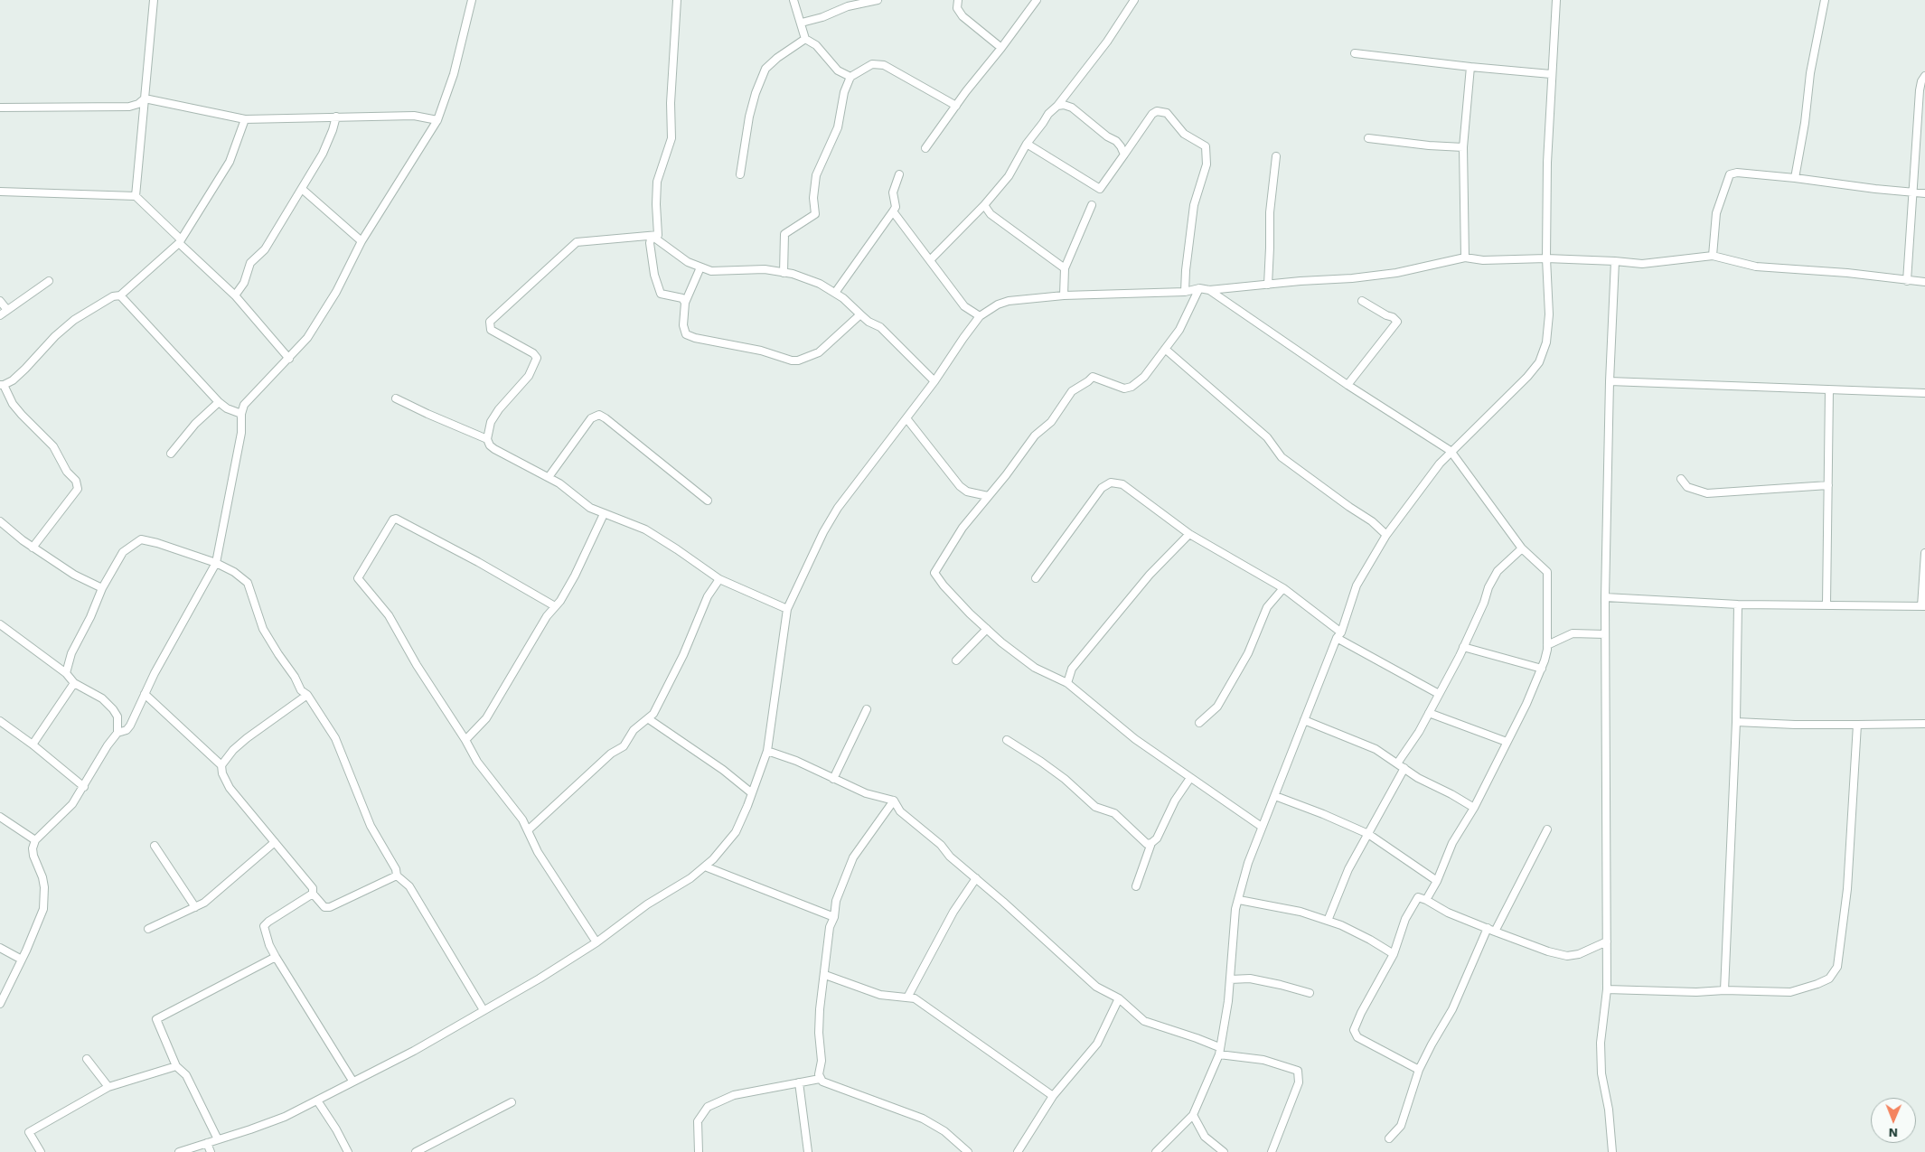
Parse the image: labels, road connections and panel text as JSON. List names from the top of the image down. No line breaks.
{"north":"bottom"}
